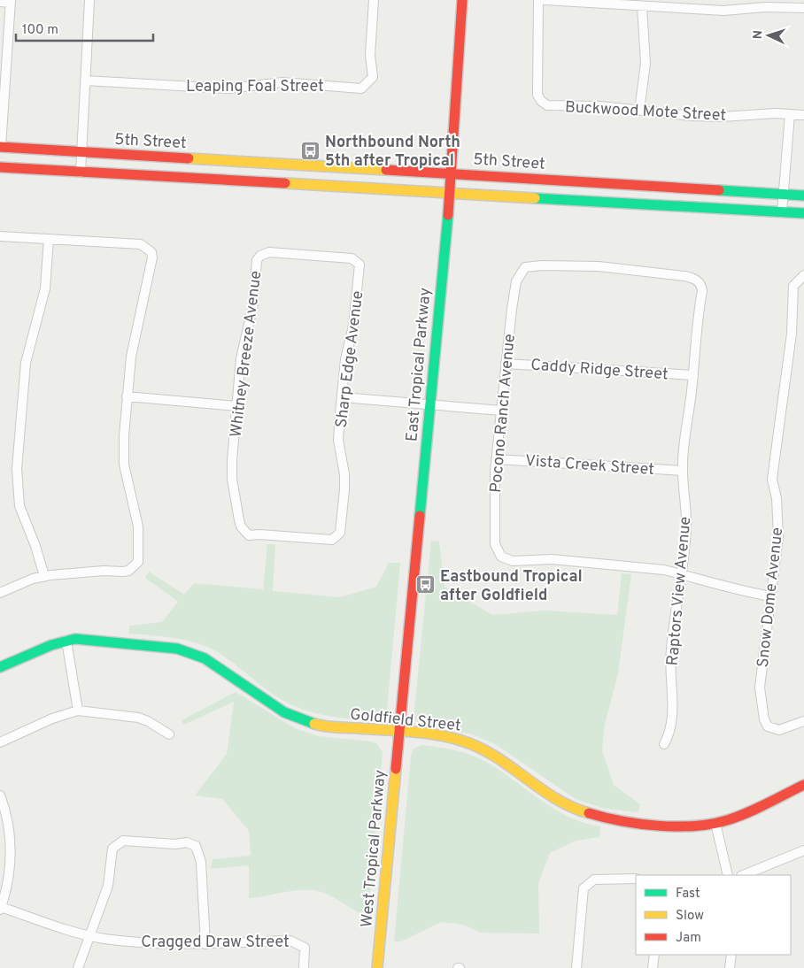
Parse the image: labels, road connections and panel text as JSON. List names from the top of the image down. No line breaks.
{"streets":{"main road":["5th Street","East Tropical Parkway","Goldfield Street","West Tropical Parkway"],"street":["Leaping Foal Street","Buckwood Mote Street","Whitney Breeze Avenue","Sharp Edge Avenue","Caddy Ridge Street","Pocono Ranch Avenue","Vista Creek Street","Raptors View Avenue","Snow Dome Avenue","Cragged Draw Street"]},"crossings":[["5th Street","East Tropical Parkway"],["Whitney Breeze Avenue","Sharp Edge Avenue"],["East Tropical Parkway","Goldfield Street"],["East Tropical Parkway","West Tropical Parkway"],["Caddy Ridge Street","Pocono Ranch Avenue"],["Caddy Ridge Street","Raptors View Avenue"],["Pocono Ranch Avenue","Vista Creek Street"],["Pocono Ranch Avenue","Raptors View Avenue"],["Vista Creek Street","Raptors View Avenue"],["Goldfield Street","West Tropical Parkway"]],"places":{"bus stop":["Northbound North 5th after Tropical","Eastbound Tropical after Goldfield"]},"legend":["Fast","Slow","Jam"],"scale_bar":"100 m","north":"left"}
